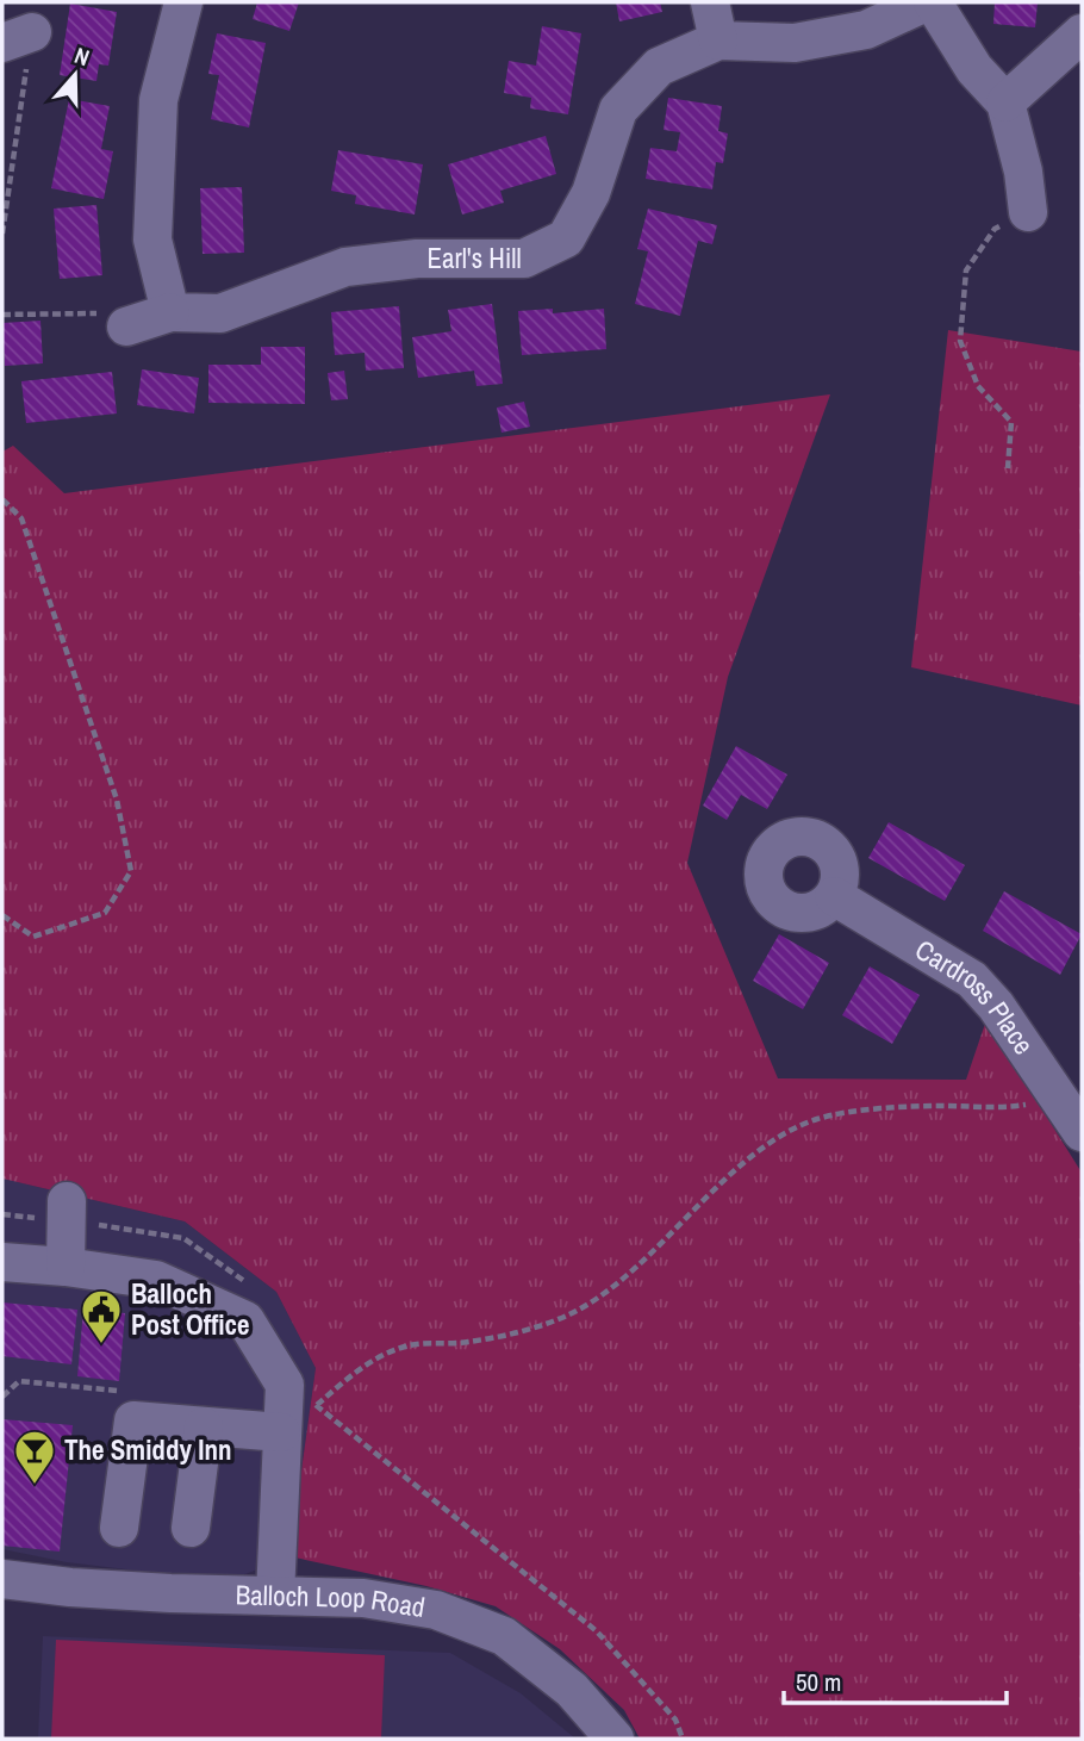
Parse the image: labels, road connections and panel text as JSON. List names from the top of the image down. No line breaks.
{"streets":{"street":["Earl's Hill","Cardross Place","Balloch Loop Road"]},"places":{"public building":["Balloch Post Office"],"bar":["The Smiddy Inn"]},"scale_bar":"50 m","north":"top"}
